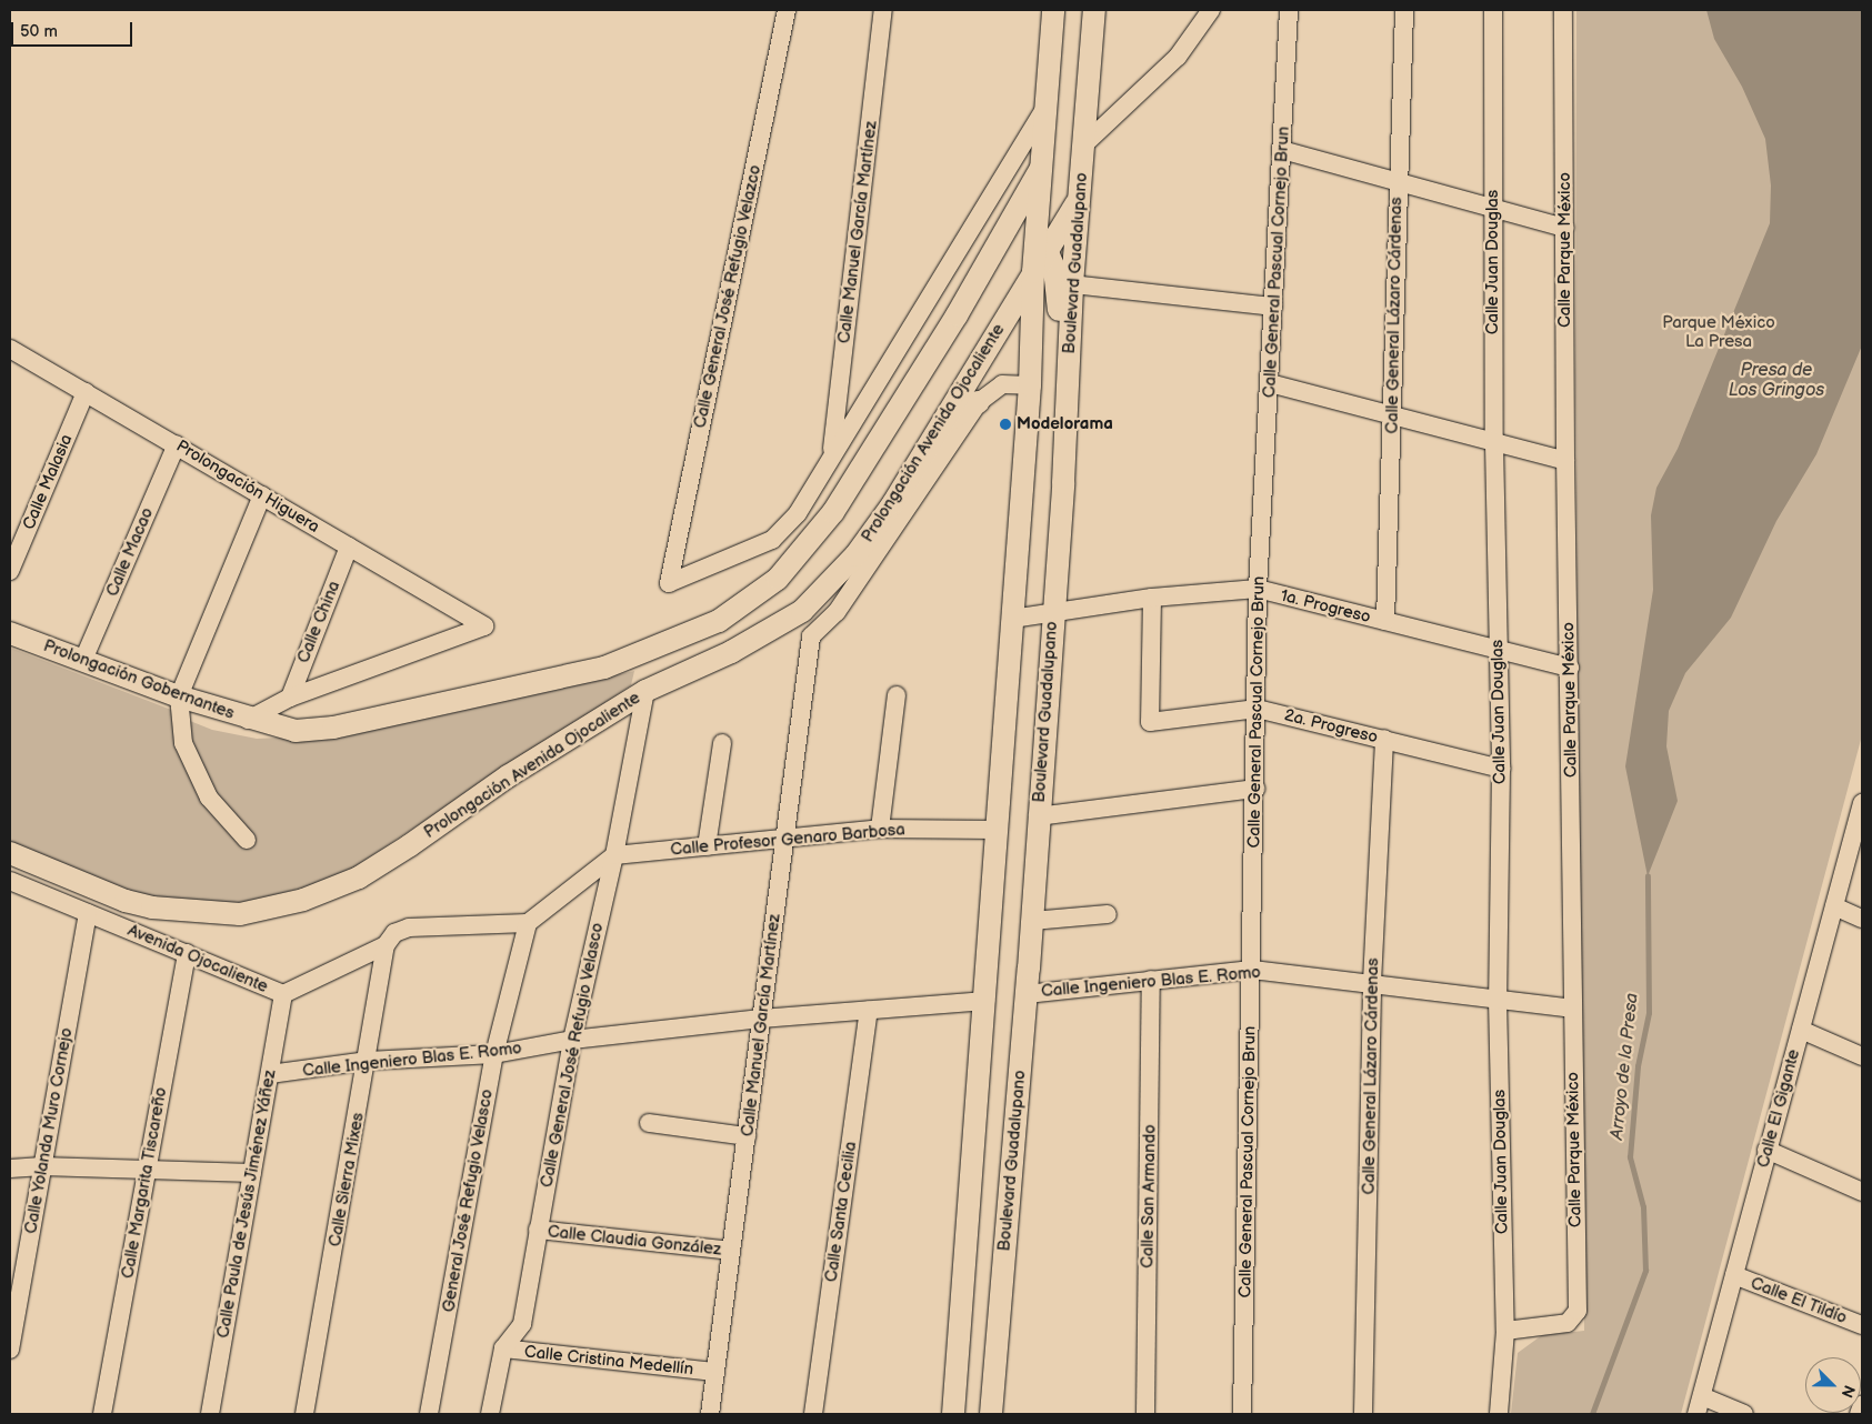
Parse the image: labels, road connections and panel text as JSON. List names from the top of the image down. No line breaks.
{"streets":{"main road":["Boulevard Guadalupano","Prolongación Avenida Ojocaliente","Prolongación Gobernantes","Avenida Ojocaliente"],"street":["Calle Manuel García Martínez","Calle Parque México","Calle General Pascual Cornejo Brun","Calle Juan Douglas","Calle General José Refugio Velazco","Calle General Lázaro Cárdenas","Calle Malasia","Prolongación Higuera","Calle Macao","1a. Progreso","Calle China","2a. Progreso","Calle Profesor Genaro Barbosa","Calle Ingeniero Blas E. Romo","Calle General José Refugio Velasco","Calle El Gigante","Calle Yolanda Muro Cornejo","Calle Sierra Mixes","Calle Margarita Tiscareño","Calle San Armando","General José Refugio Velasco","Calle Paula de Jesús Jiménez Yáñez","Calle Santa Cecilia","Calle Claudia González","Calle El Tildío","Calle Cristina Medellín"]},"crossings":[["Calle Manuel García Martínez","Calle Profesor Genaro Barbosa"],["Calle Manuel García Martínez","Calle Ingeniero Blas E. Romo"],["Calle Manuel García Martínez","Calle Claudia González"],["Calle Manuel García Martínez","Calle Cristina Medellín"],["Calle Parque México","Calle Juan Douglas"],["Calle Parque México","1a. Progreso"],["Calle Parque México","Calle Ingeniero Blas E. Romo"],["Calle General Pascual Cornejo Brun","1a. Progreso"],["Calle General Pascual Cornejo Brun","2a. Progreso"],["Calle General Pascual Cornejo Brun","Calle Ingeniero Blas E. Romo"],["Calle Juan Douglas","1a. Progreso"],["Calle Juan Douglas","2a. Progreso"],["Calle Juan Douglas","Calle Ingeniero Blas E. Romo"],["Boulevard Guadalupano","Prolongación Avenida Ojocaliente"],["Boulevard Guadalupano","1a. Progreso"],["Boulevard Guadalupano","Calle Ingeniero Blas E. Romo"],["Calle General Lázaro Cárdenas","1a. Progreso"],["Calle General Lázaro Cárdenas","2a. Progreso"],["Calle General Lázaro Cárdenas","Calle Ingeniero Blas E. Romo"],["Prolongación Avenida Ojocaliente","Avenida Ojocaliente"],["Prolongación Avenida Ojocaliente","Calle General José Refugio Velasco"],["Calle Malasia","Prolongación Higuera"],["Prolongación Higuera","Calle Macao"],["Prolongación Higuera","Calle China"],["Prolongación Higuera","Prolongación Gobernantes"],["Calle Macao","Prolongación Gobernantes"],["1a. Progreso","2a. Progreso"],["Calle China","Prolongación Gobernantes"],["Calle Profesor Genaro Barbosa","Calle General José Refugio Velasco"],["Avenida Ojocaliente","Calle Yolanda Muro Cornejo"],["Avenida Ojocaliente","Calle Sierra Mixes"],["Avenida Ojocaliente","Calle Margarita Tiscareño"],["Avenida Ojocaliente","General José Refugio Velasco"],["Avenida Ojocaliente","Calle Paula de Jesús Jiménez Yáñez"],["Calle Ingeniero Blas E. Romo","Calle General José Refugio Velasco"],["Calle Ingeniero Blas E. Romo","Calle Sierra Mixes"],["Calle Ingeniero Blas E. Romo","Calle San Armando"],["Calle Ingeniero Blas E. Romo","General José Refugio Velasco"],["Calle Ingeniero Blas E. Romo","Calle Paula de Jesús Jiménez Yáñez"],["Calle Ingeniero Blas E. Romo","Calle Santa Cecilia"],["Calle General José Refugio Velasco","Calle Claudia González"],["Calle General José Refugio Velasco","Calle Cristina Medellín"],["Calle El Gigante","Calle El Tildío"]],"water":["Presa de Los Gringos","Arroyo de la Presa"],"parks":["Parque México La Presa"],"places":["Modelorama"],"scale_bar":"50 m","north":"bottom right"}
